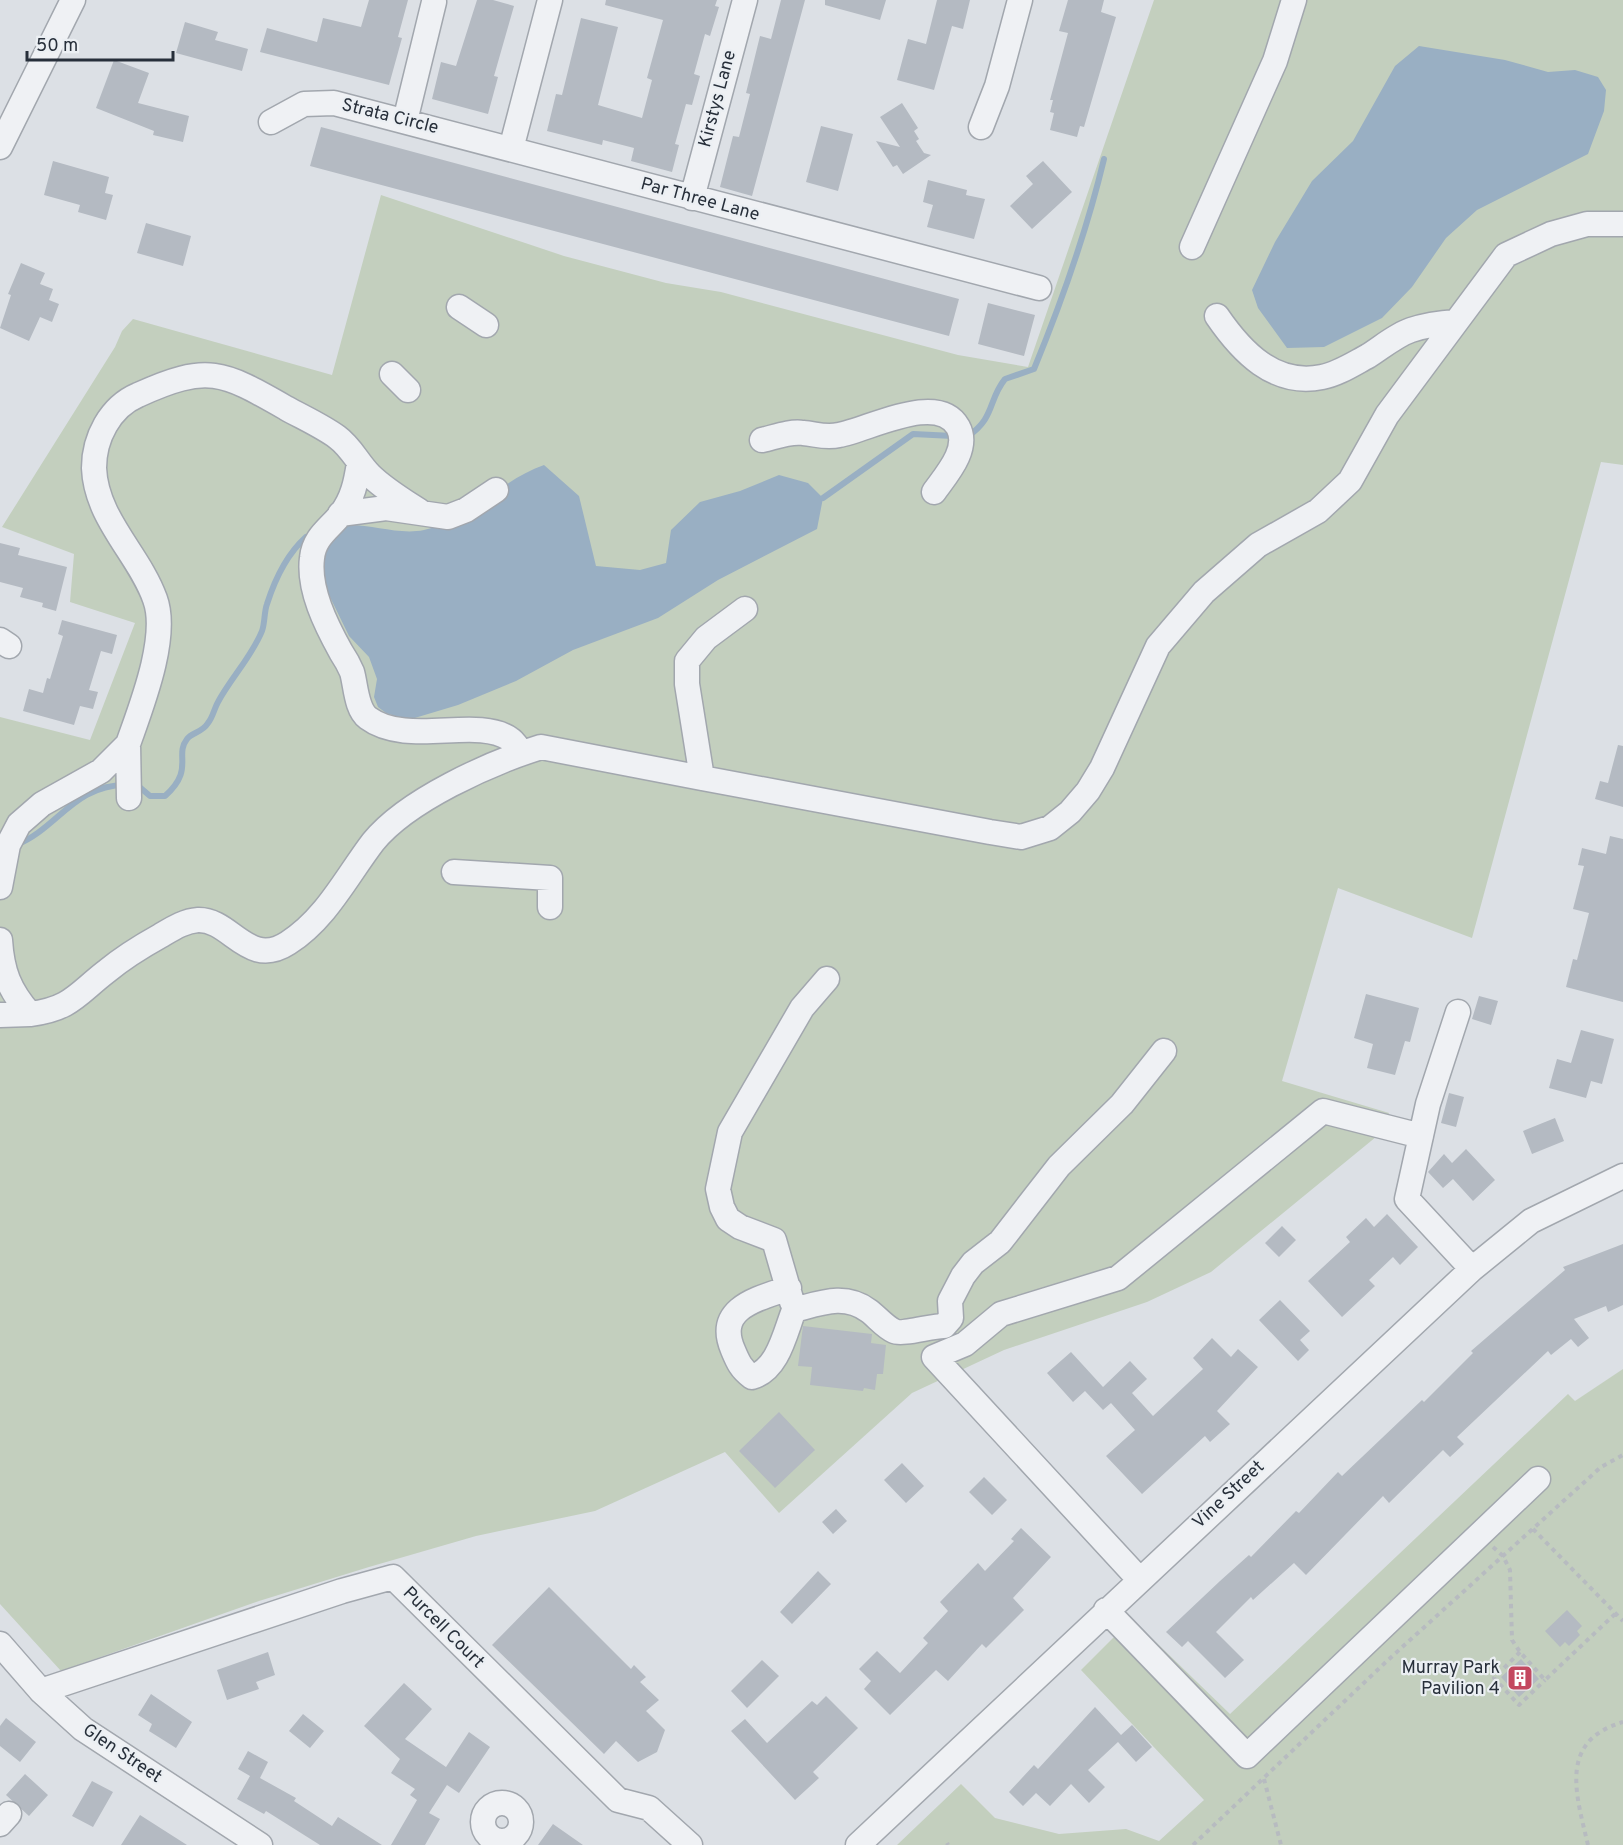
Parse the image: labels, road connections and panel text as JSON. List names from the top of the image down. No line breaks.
{"streets":{"street":["Kirstys Lane","Strata Circle","Par Three Lane","Vine Street","Purcell Court","Glen Street"]},"crossings":[["Kirstys Lane","Par Three Lane"],["Strata Circle","Par Three Lane"],["Purcell Court","Glen Street"]],"places":{"building":["Murray Park Pavilion 4"]},"scale_bar":"50 m"}
